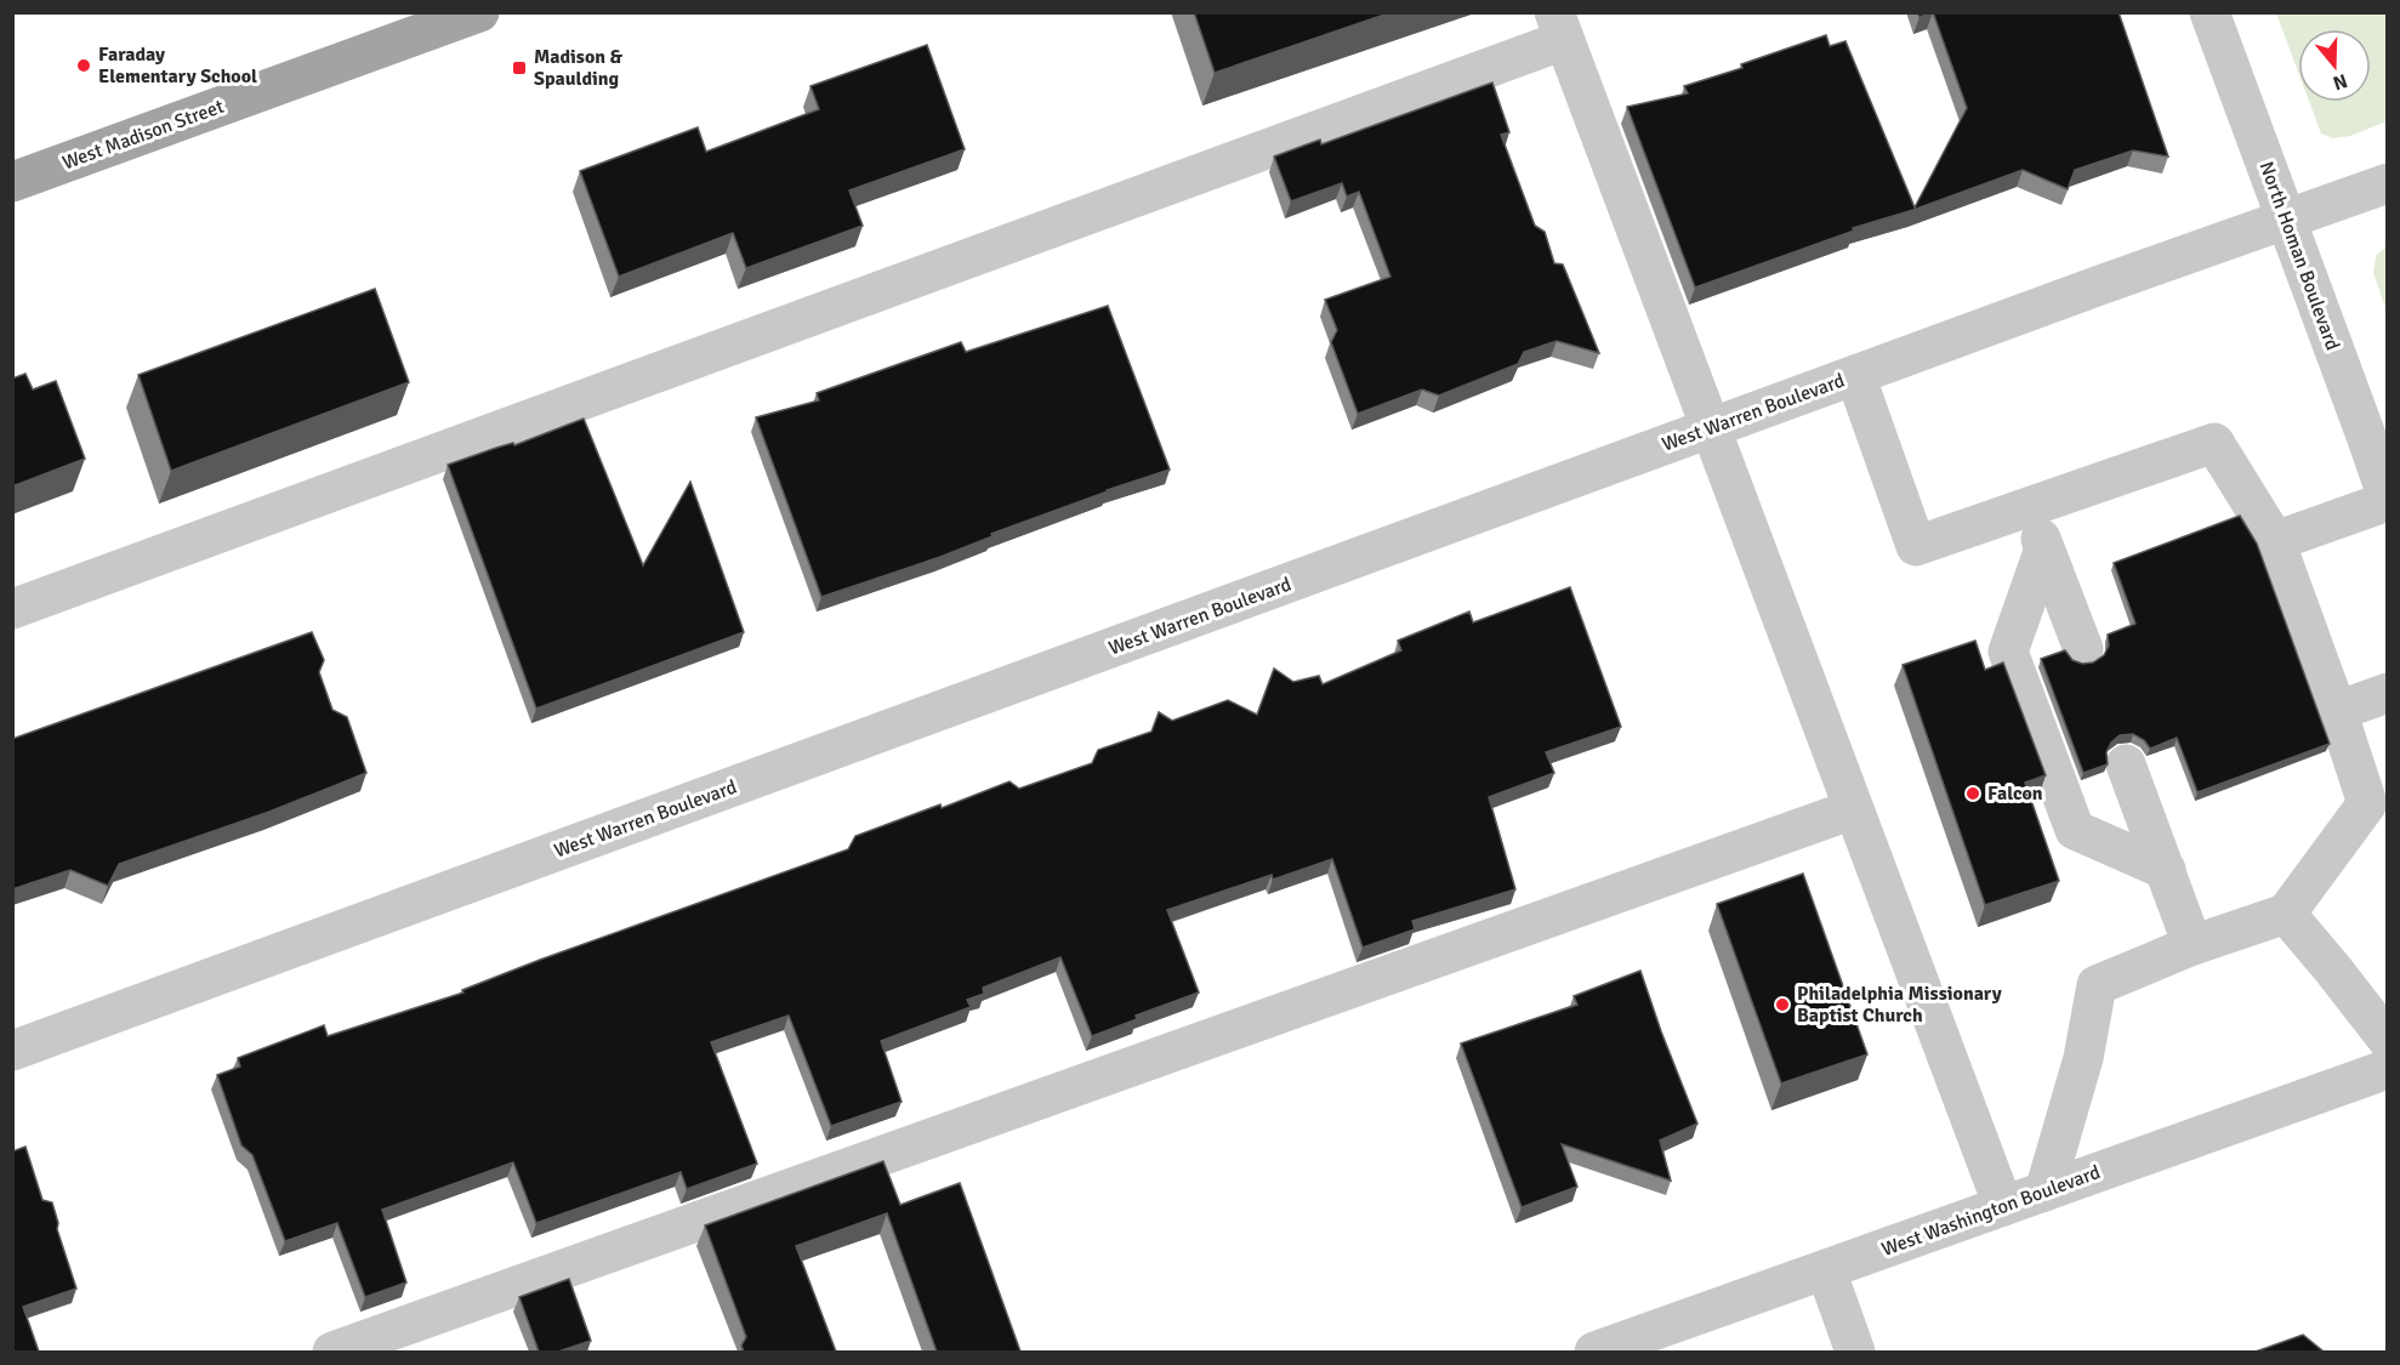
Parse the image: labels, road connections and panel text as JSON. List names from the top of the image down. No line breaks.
{"streets":{"main road":["West Madison Street"],"street":["North Homan Boulevard","West Warren Boulevard","West Washington Boulevard"]},"crossings":[["North Homan Boulevard","West Warren Boulevard"]],"places":{"other":["Faraday Elementary School","Falcon","Philadelphia Missionary Baptist Church"],"transit":["Madison & Spaulding"]},"north":"bottom"}
